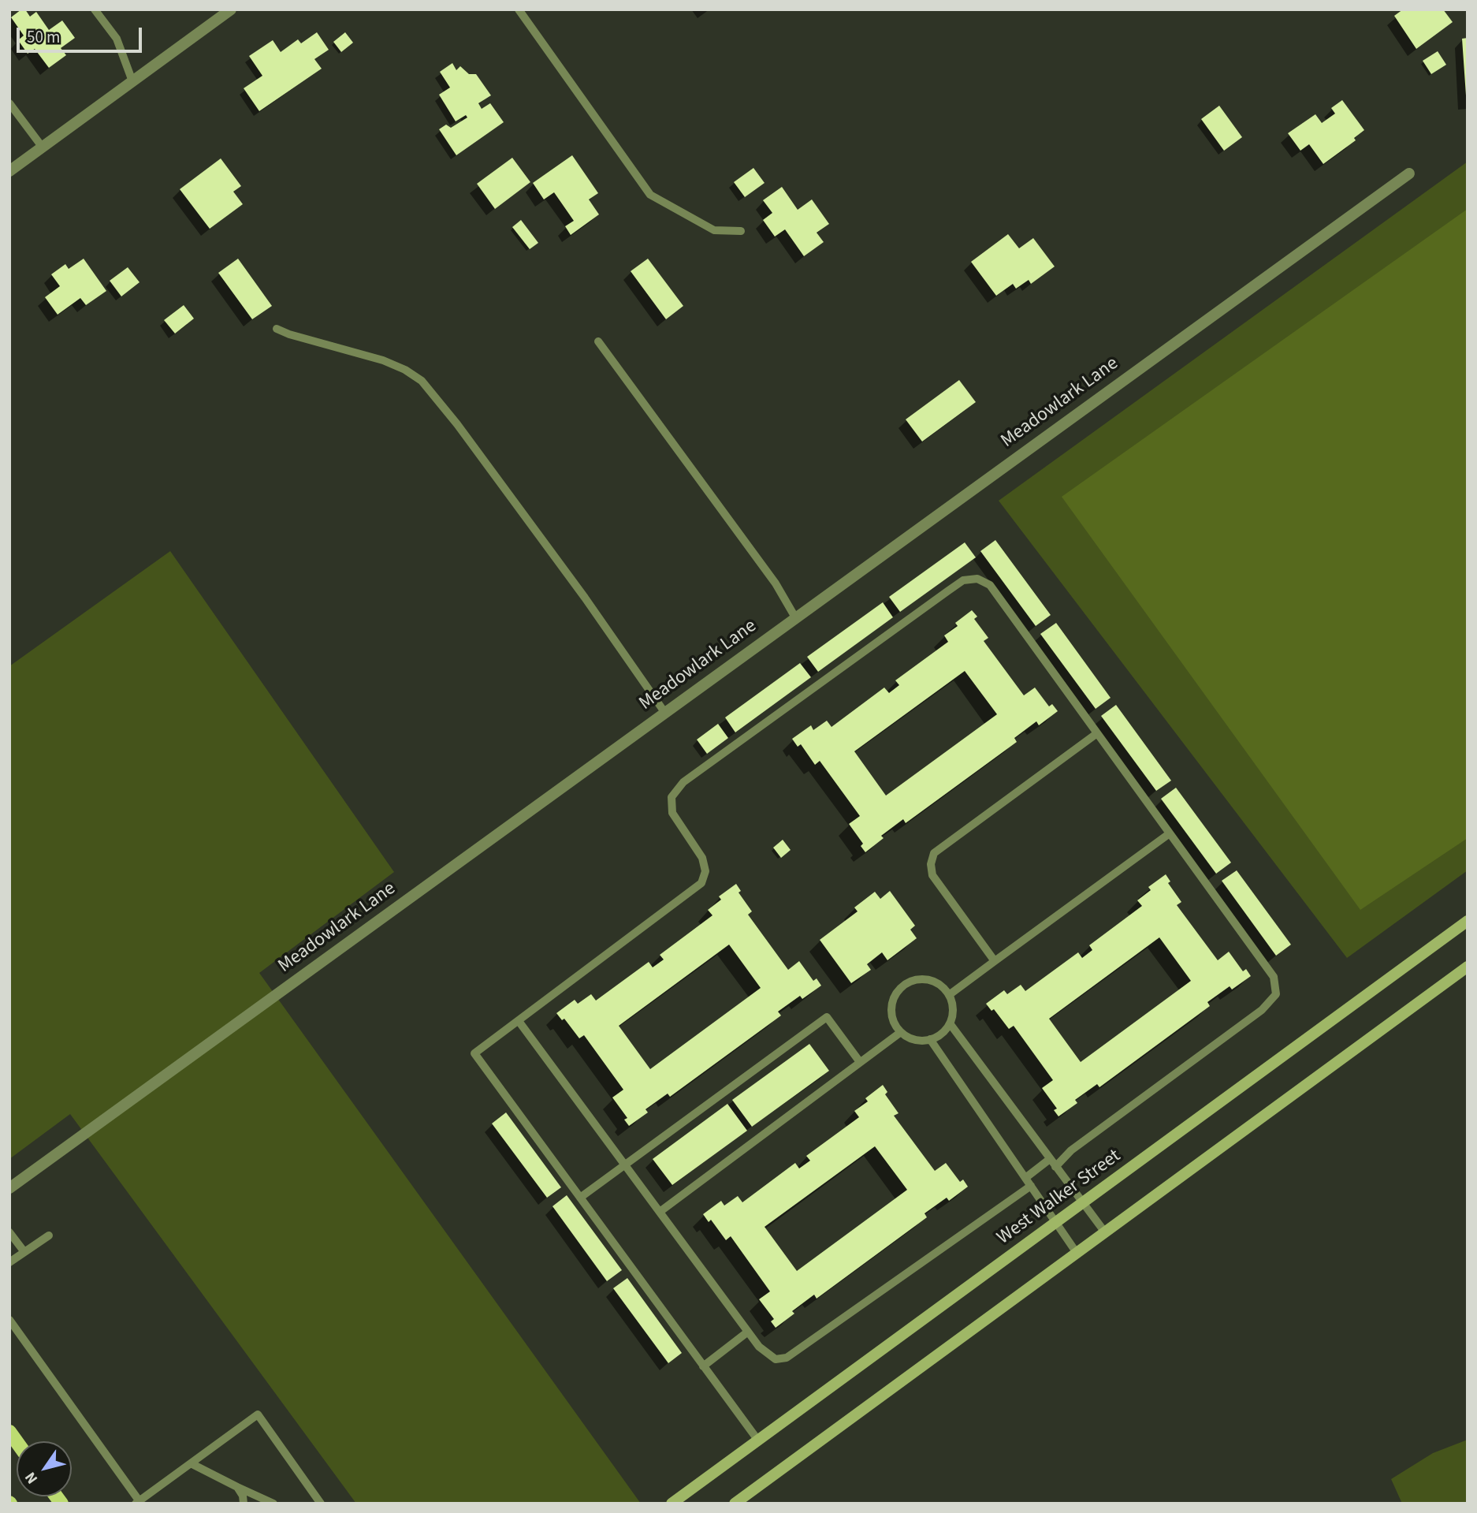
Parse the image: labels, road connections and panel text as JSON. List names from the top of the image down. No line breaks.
{"streets":{"street":["Meadowlark Lane","West Walker Street"]},"scale_bar":"50 m","north":"bottom left"}
